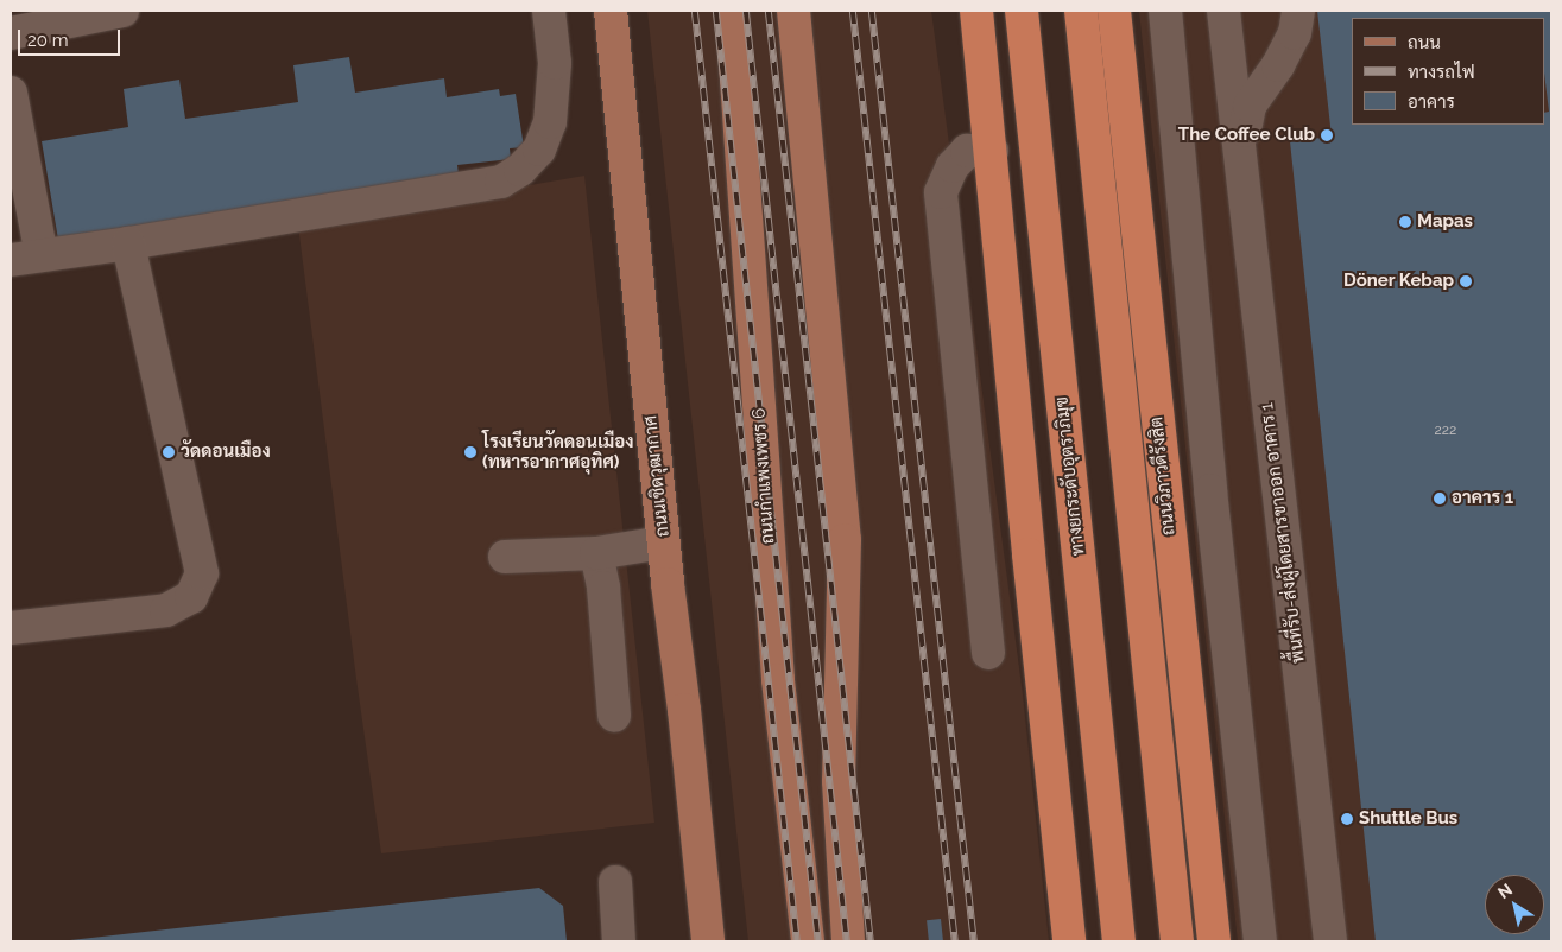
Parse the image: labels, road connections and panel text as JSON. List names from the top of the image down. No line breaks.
{"streets":{"highway":["ทางยกระดับอุตราภิมุข","ถนนวิภาวดีรังสิต"],"main road":["ถนนเชิดวุฒากาศ","ถนนกำแพงเพชร 6"],"lane":["พื้นที่รับ-ส่งผู้โดยสารขาออก อาคาร 1"]},"places":["The Coffee Club","Mapas","Döner Kebap","วัดดอนเมือง","โรงเรียนวัดดอนเมือง (ทหารอากาศอุทิศ)","อาคาร 1","Shuttle Bus"],"house_numbers":["222"],"legend":["ถนน","ทางรถไฟ","อาคาร"],"scale_bar":"20 m","north":"top left"}
